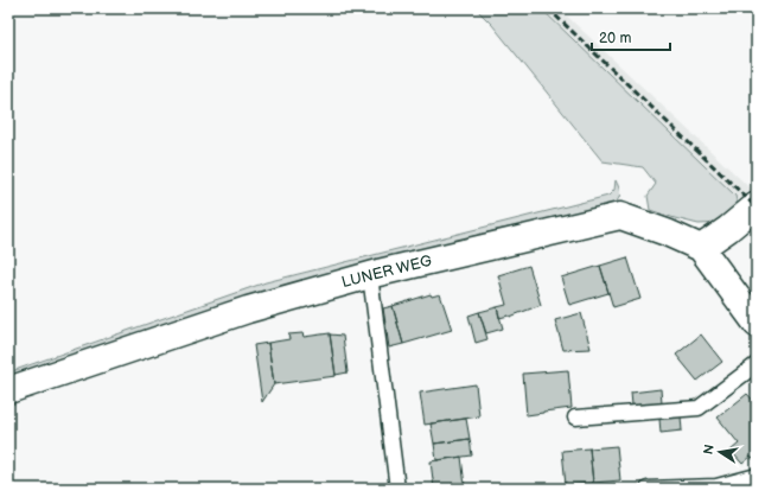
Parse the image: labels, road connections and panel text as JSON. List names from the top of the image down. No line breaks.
{"streets":{"street":["LUNER WEG"]},"scale_bar":"20 m","north":"left"}
